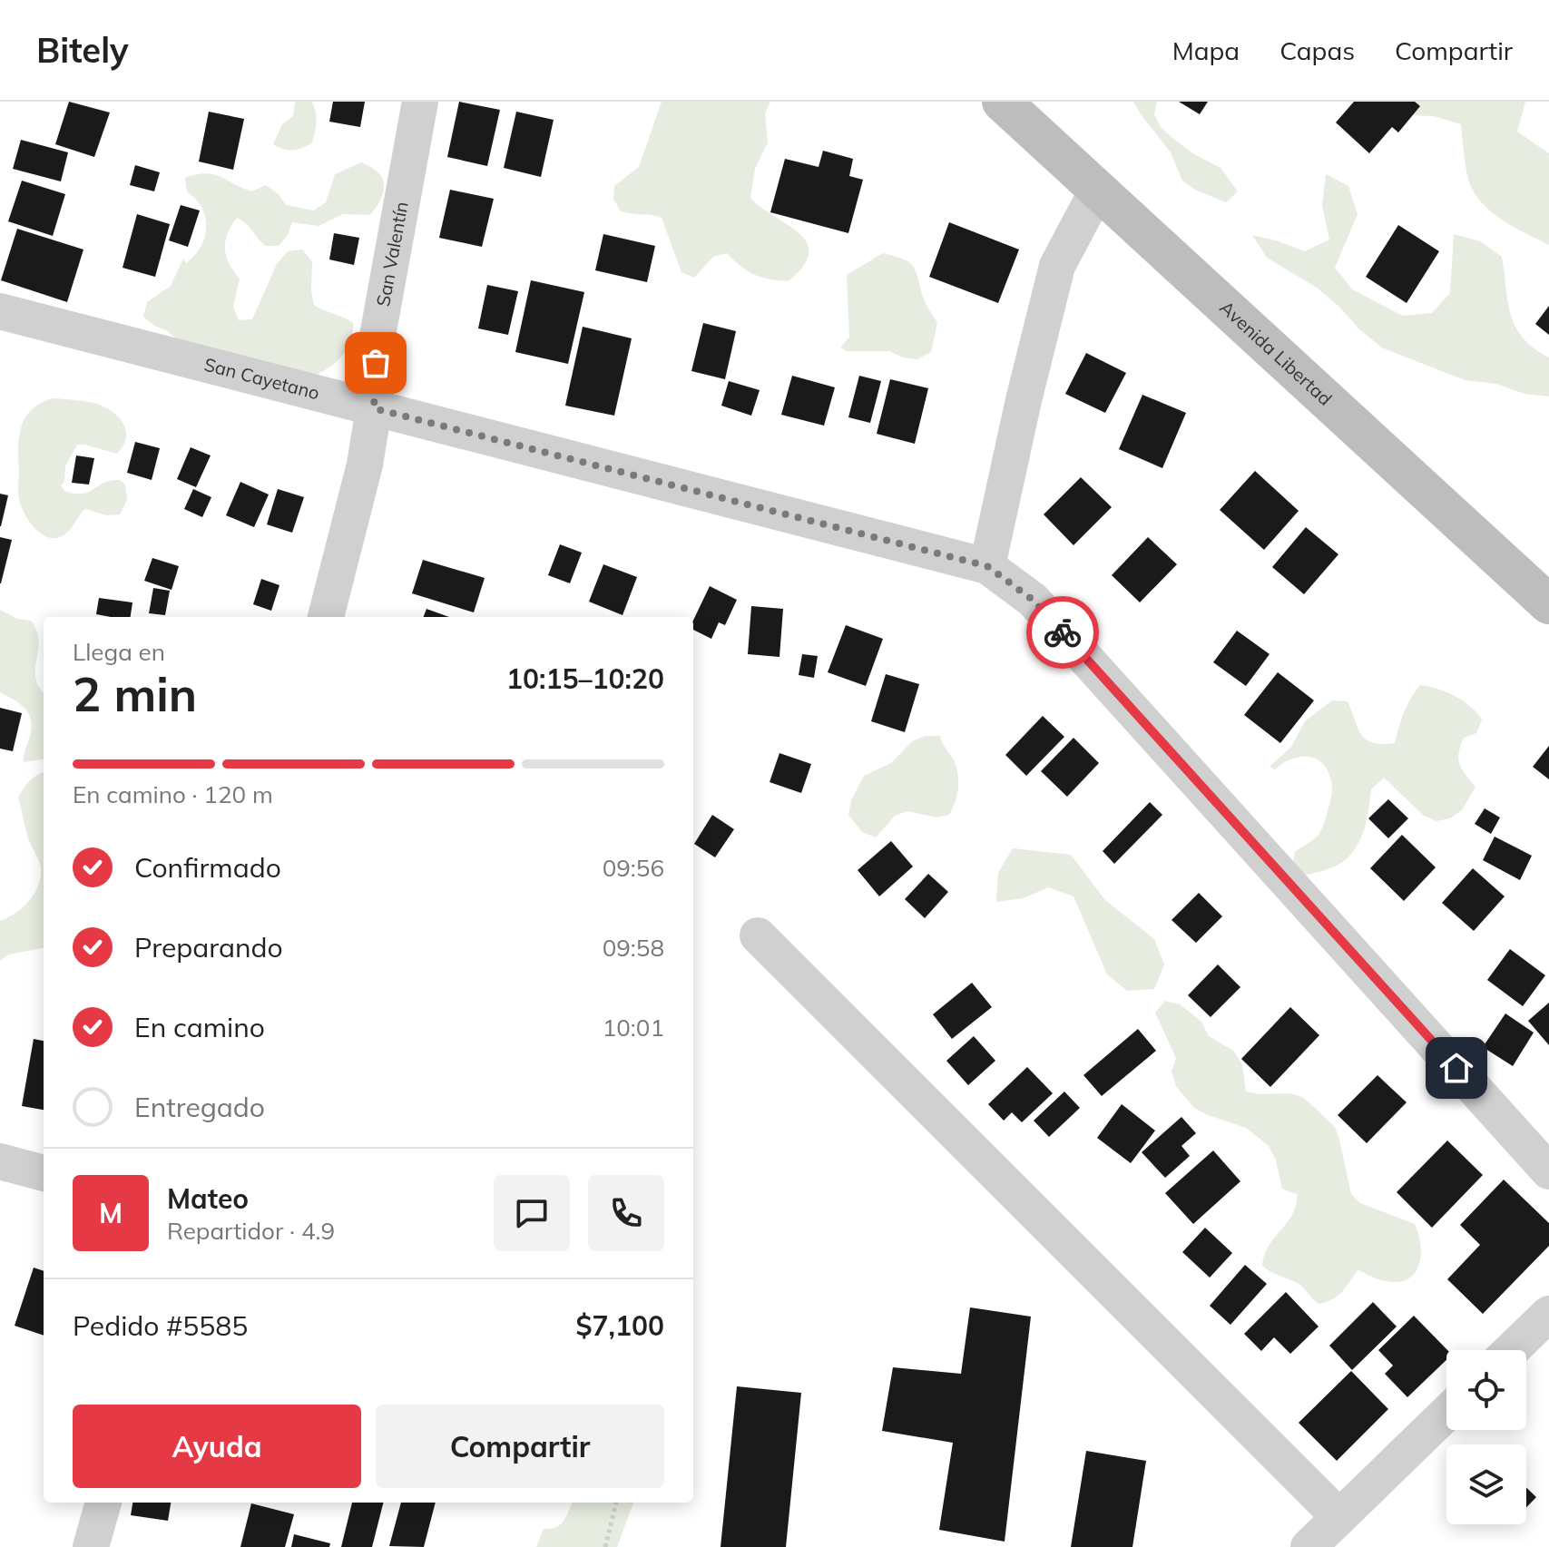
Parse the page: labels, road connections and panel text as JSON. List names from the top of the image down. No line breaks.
{"streets":{"main road":["Avenida Libertad"],"street":["San Valentín","San Cayetano"]},"crossings":[["San Valentín","San Cayetano"]],"page":{"header":"Bitely","nav":["Mapa","Capas","Compartir"],"heading":["2 min","Llega en","10:15–10:20"],"panel":["Mateo","Repartidor · 4.9","Pedido #5585","$7,100"],"bar":"En camino · 120 m","list":[["Confirmado","09:56"],["Preparando","09:58"],["En camino","10:01"],"Entregado"],"round":"M","buttons":["Ayuda","Compartir"]}}
